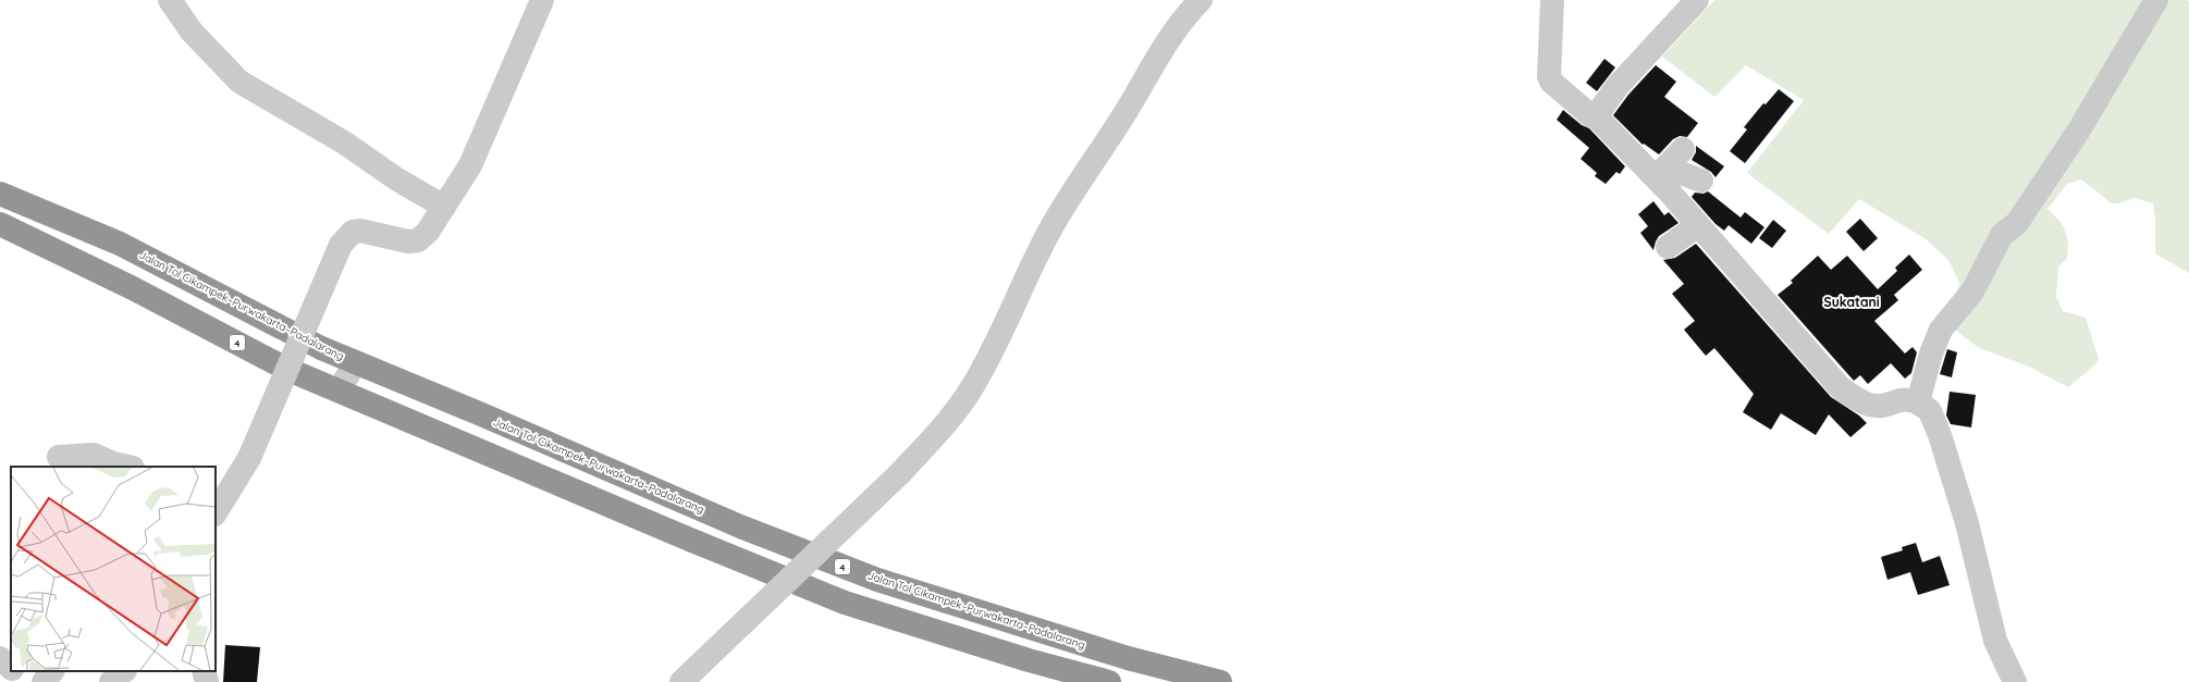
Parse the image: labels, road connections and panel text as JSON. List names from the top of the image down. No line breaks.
{"streets":{"highway":["Jalan Tol Cikampek–Purwakarta–Padalarang","4"]},"districts":["Sukatani"]}
